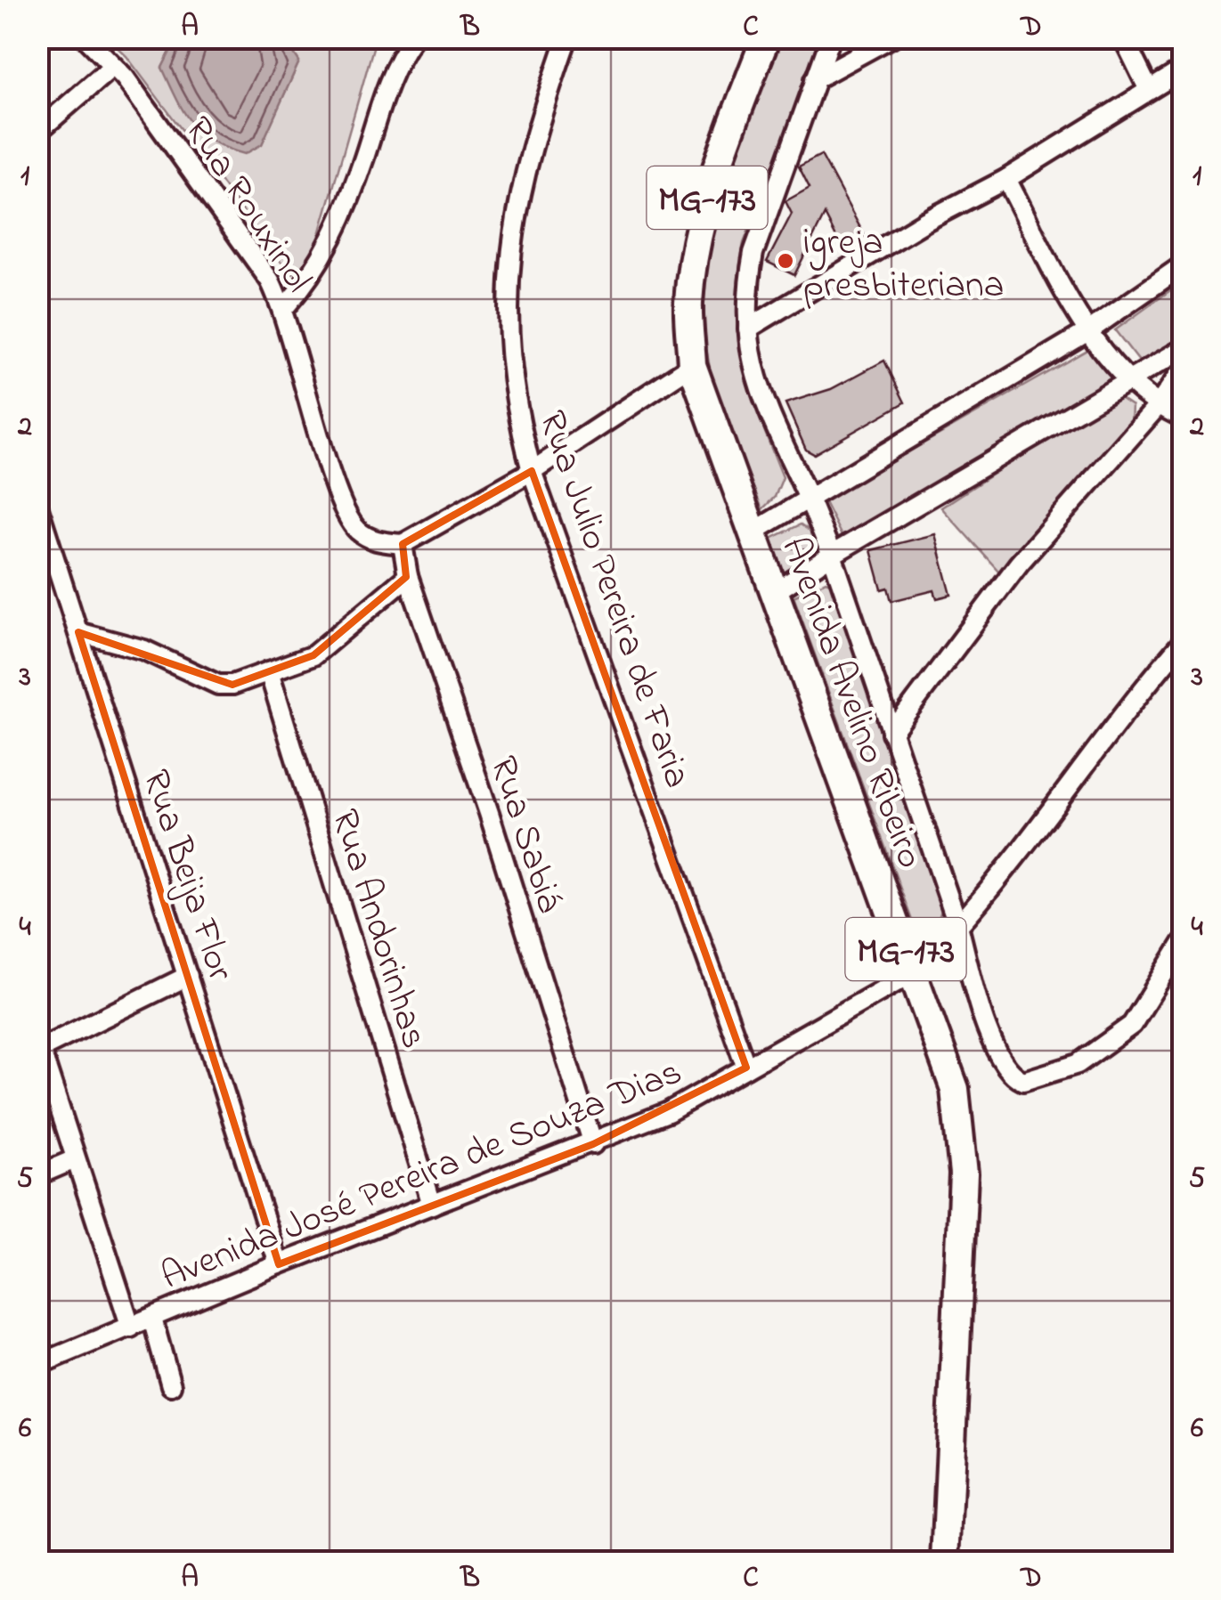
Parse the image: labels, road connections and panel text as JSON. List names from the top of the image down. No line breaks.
{"streets":{"highway":["MG-173","Avenida Avelino Ribeiro"],"street":["Rua Rouxinol","Rua Julio Pereira de Faria","Rua Sabiá","Rua Beija Flor","Rua Andorinhas","Avenida José Pereira de Souza Dias"]},"crossings":[["Rua Rouxinol","Rua Sabiá"],["Rua Julio Pereira de Faria","Avenida José Pereira de Souza Dias"],["Avenida Avelino Ribeiro","Avenida José Pereira de Souza Dias"],["Rua Sabiá","Avenida José Pereira de Souza Dias"],["Rua Beija Flor","Avenida José Pereira de Souza Dias"],["Rua Andorinhas","Avenida José Pereira de Souza Dias"]],"places":["igreja presbiteriana"],"grid":{"columns":["A","B","C","D"],"rows":["1","2","3","4","5","6"]}}
